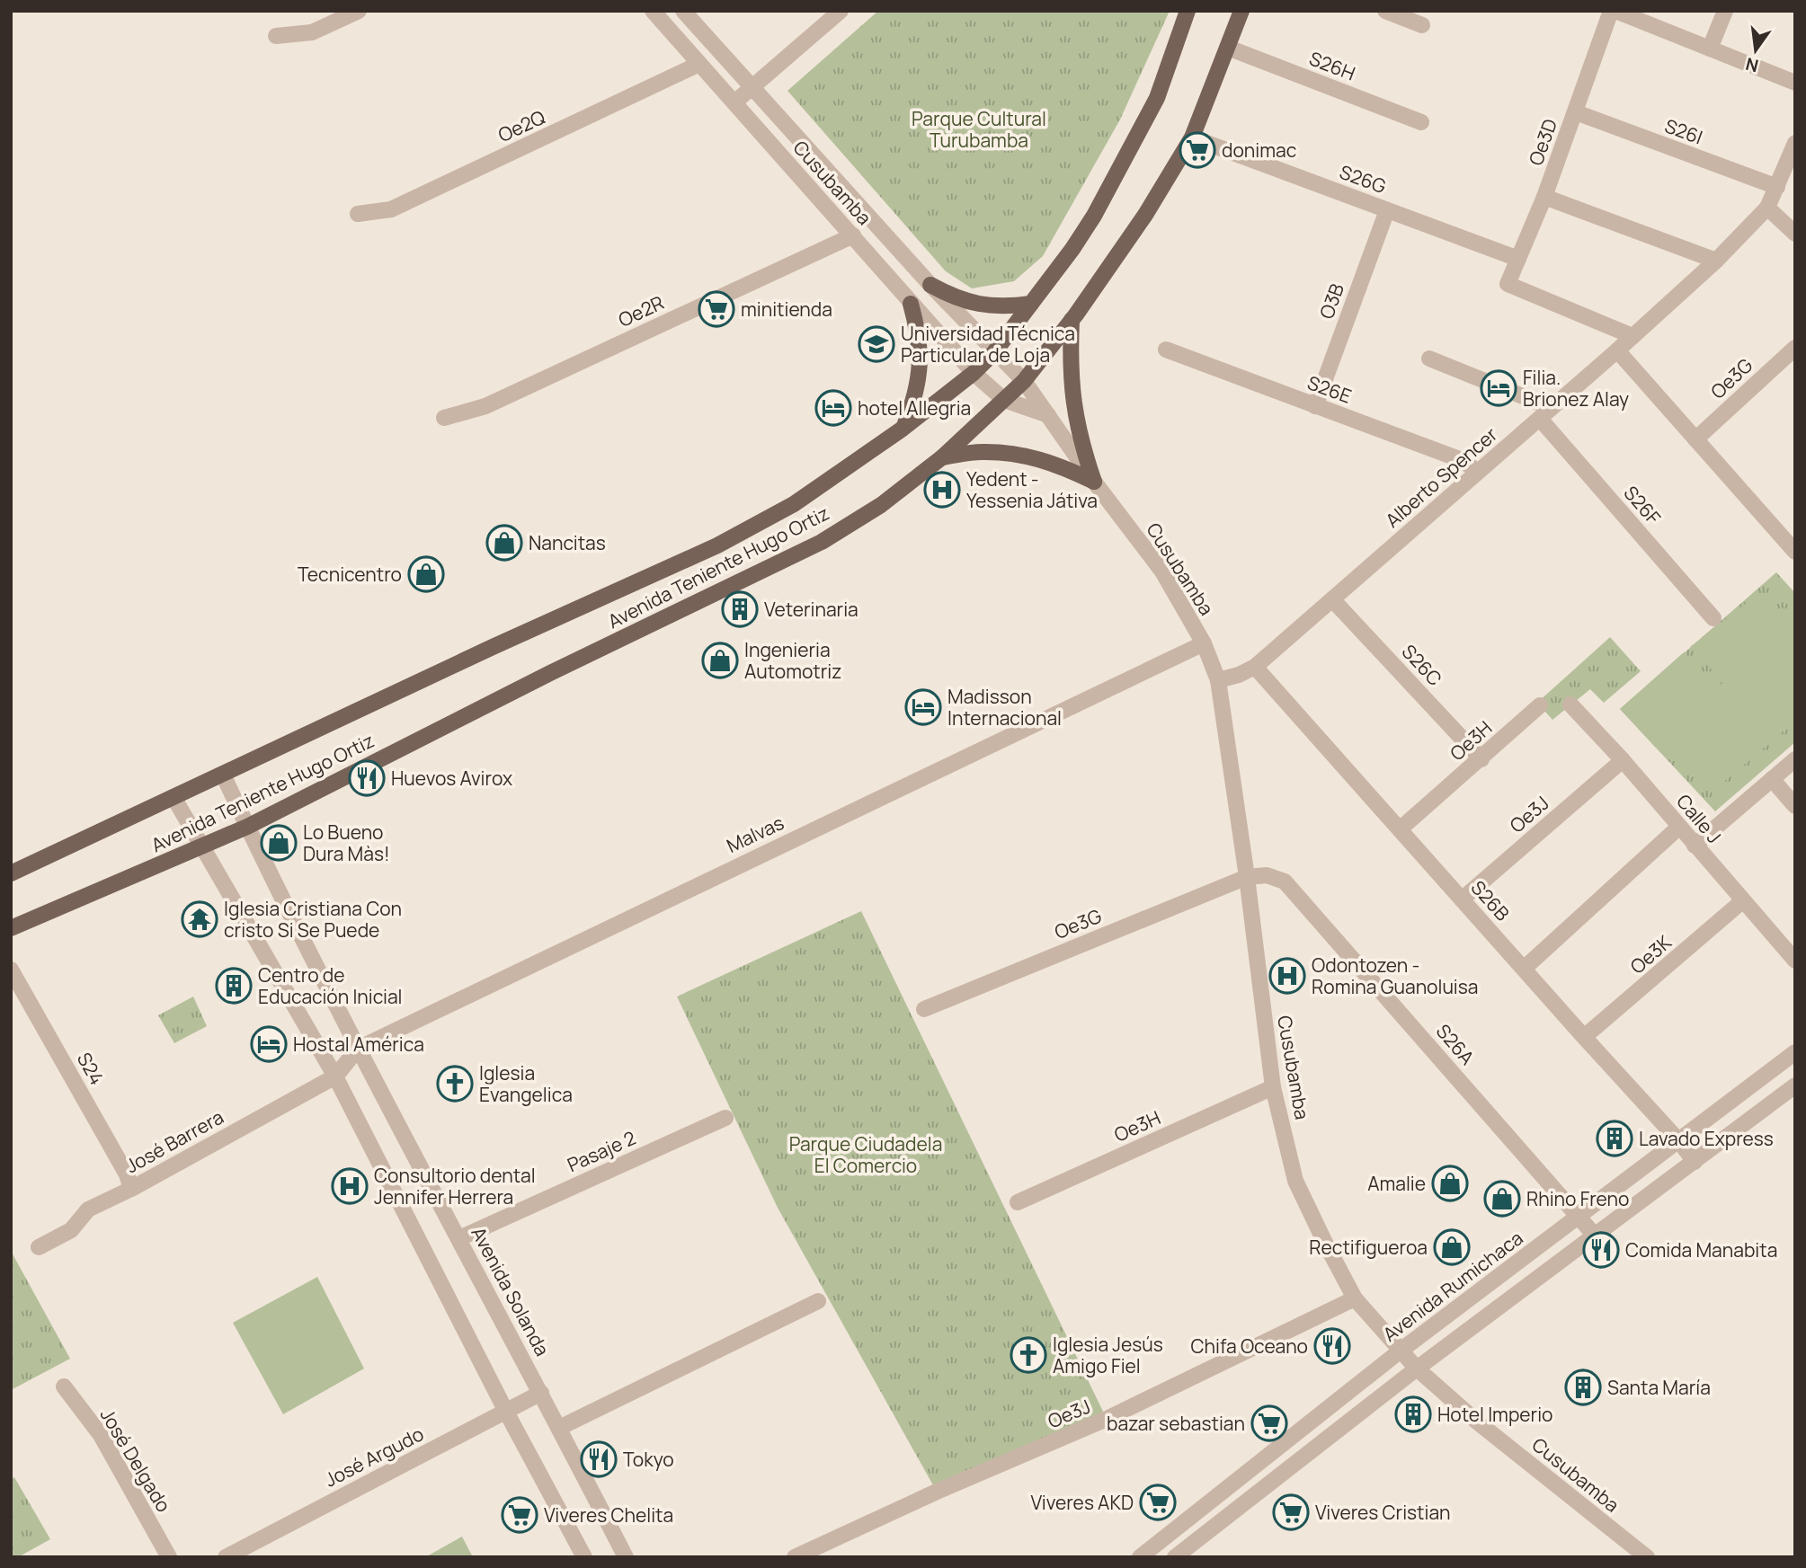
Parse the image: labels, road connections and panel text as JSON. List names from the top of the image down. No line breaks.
{"streets":{"main road":["Avenida Teniente Hugo Ortiz"],"street":["S26H","Oe2Q","S26I","Oe3D","S26G","Cusubamba","O3B","Oe2R","Oe3G","S26E","Alberto Spencer","S26F","S26C","Oe3H","Oe3J","Calle J","Malvas","S26B","Oe3K","S26A","S24","José Barrera","Pasaje 2","Avenida Rumichaca","Avenida Solanda","José Argudo","José Delgado"]},"crossings":[["S26H","Avenida Teniente Hugo Ortiz"],["Oe2Q","Cusubamba"],["S26I","Oe3D"],["S26I","Alberto Spencer"],["Oe3D","S26G"],["Oe3D","Alberto Spencer"],["S26G","O3B"],["S26G","Avenida Teniente Hugo Ortiz"],["Cusubamba","Oe2R"],["Cusubamba","Oe3G"],["Cusubamba","Alberto Spencer"],["Cusubamba","Avenida Teniente Hugo Ortiz"],["Cusubamba","Oe3H"],["Cusubamba","Oe3J"],["Cusubamba","Malvas"],["Cusubamba","S26A"],["Cusubamba","Avenida Rumichaca"],["O3B","S26E"],["Oe3G","S26A"],["S26E","Alberto Spencer"],["Alberto Spencer","S26F"],["Alberto Spencer","S26C"],["Alberto Spencer","S26B"],["Avenida Teniente Hugo Ortiz","Avenida Solanda"],["S26C","Oe3H"],["Oe3H","S26B"],["Oe3J","Calle J"],["Oe3J","S26B"],["Calle J","Oe3K"],["Malvas","José Barrera"],["Malvas","Avenida Solanda"],["S26B","Oe3K"],["S26B","Avenida Rumichaca"],["S26A","Avenida Rumichaca"],["S24","José Barrera"],["Pasaje 2","Avenida Solanda"],["Avenida Solanda","José Argudo"]],"parks":["Parque Cultural Turubamba","Parque Ciudadela El Comercio"],"places":{"supermarket":["donimac","minitienda","bazar sebastian","Viveres AKD","Viveres Cristian","Viveres Chelita"],"school or university":["Universidad Técnica Particular de Loja"],"hotel":["Filia. Brionez Alay","hotel Allegria","Madisson Internacional","Hostal América"],"hospital":["Yedent - Yessenia Játiva","Odontozen - Romina Guanoluisa","Consultorio dental Jennifer Herrera"],"shop":["Nancitas","Tecnicentro","Ingenieria Automotriz","Lo Bueno Dura Màs!","Amalie","Rhino Freno","Rectifigueroa"],"building":["Veterinaria","Centro de Educación Inicial","Lavado Express","Santa María","Hotel Imperio"],"restaurant":["Huevos Avirox","Comida Manabita","Chifa Oceano","Tokyo"],"temple":["Iglesia Cristiana Con cristo Si Se Puede"],"church":["Iglesia Evangelica","Iglesia Jesús Amigo Fiel"]},"north":"bottom"}
